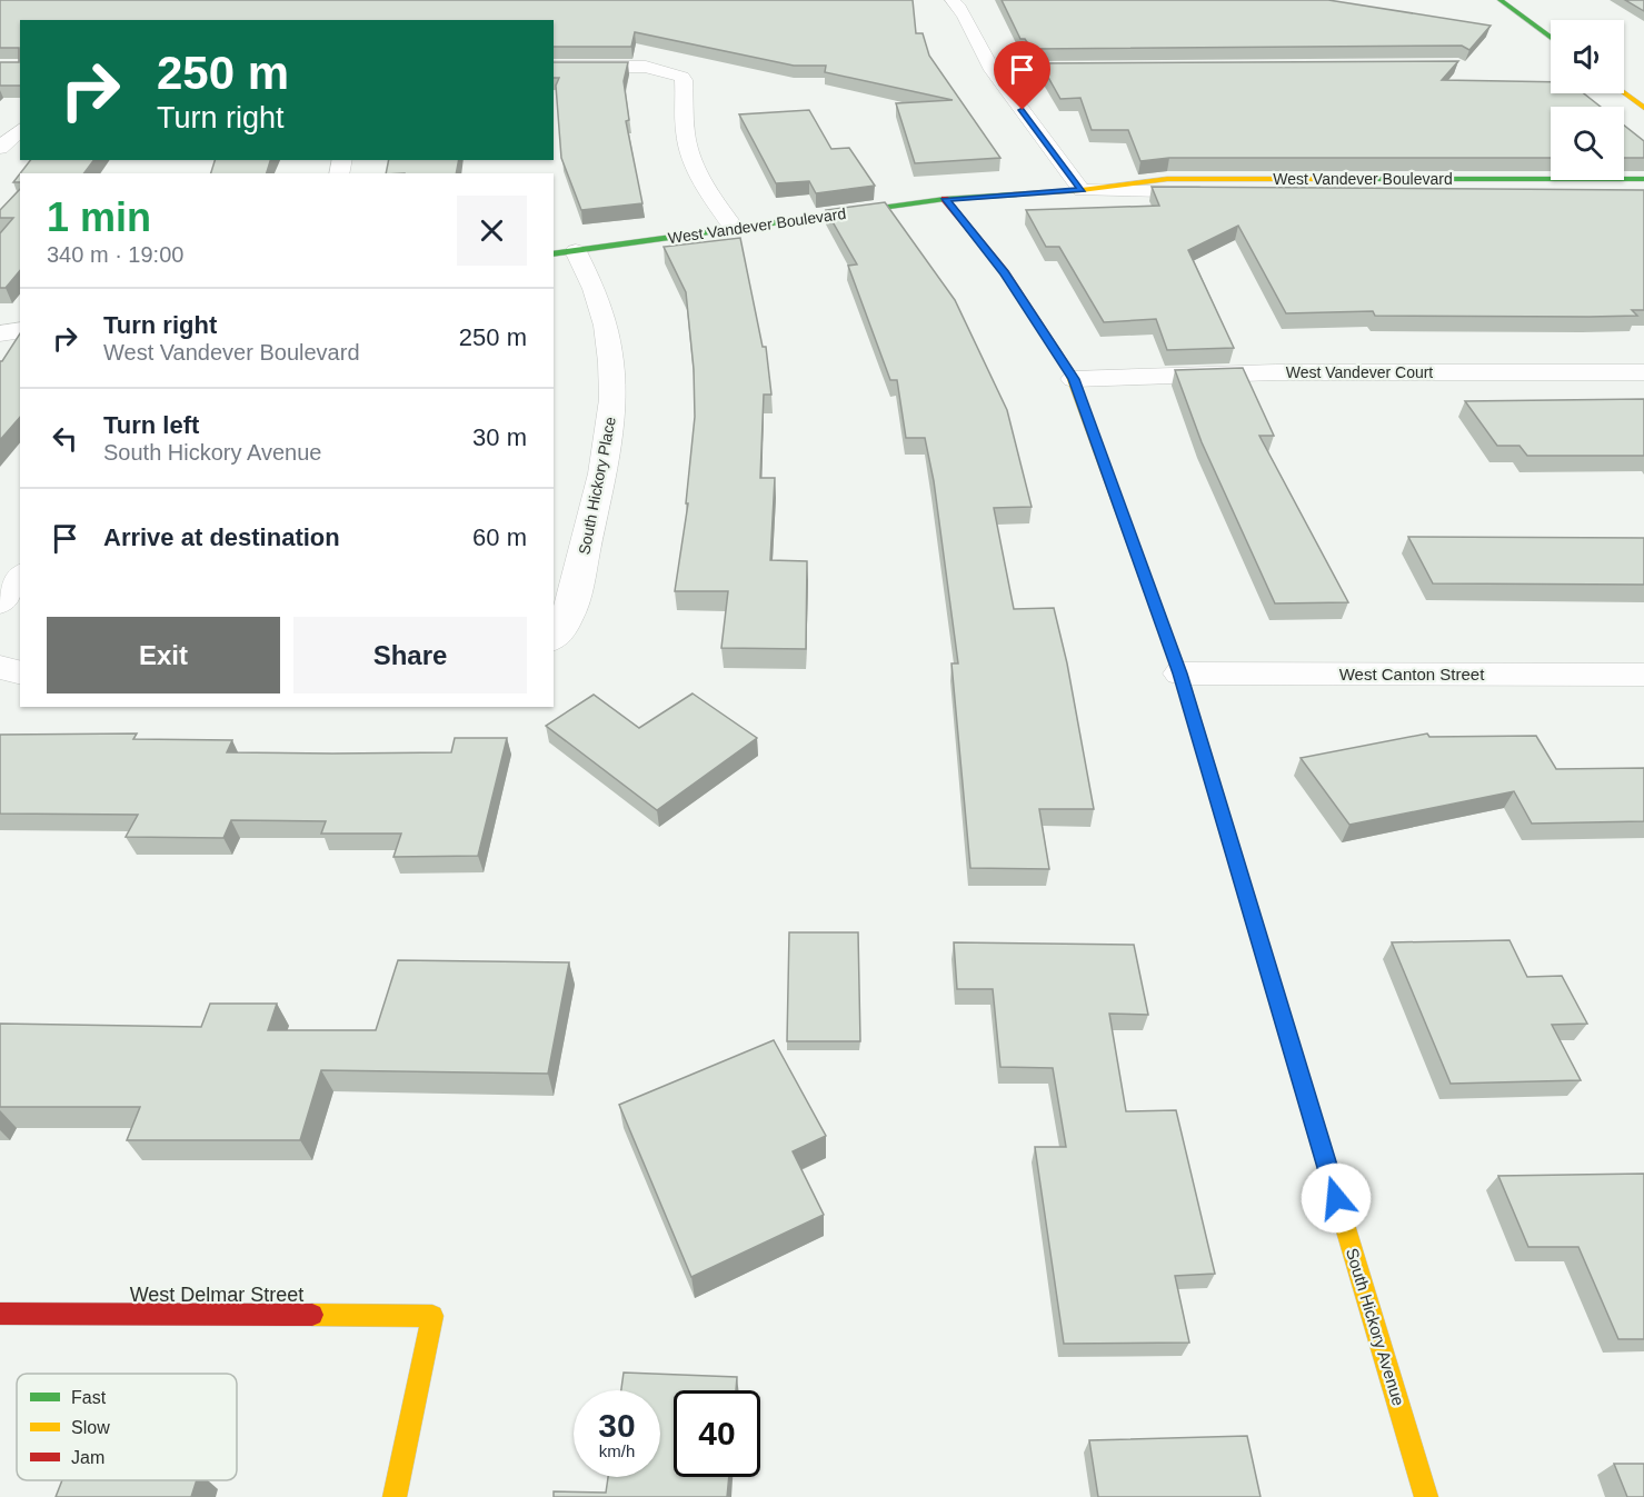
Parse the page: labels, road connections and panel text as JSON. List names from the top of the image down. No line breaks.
{"streets":{"street":["West Vandever Boulevard","West Vandever Court","South Hickory Place","West Canton Street","West Delmar Street","South Hickory Avenue"]},"crossings":[["West Vandever Boulevard","South Hickory Place"],["West Vandever Boulevard","South Hickory Avenue"],["West Vandever Court","South Hickory Avenue"],["West Canton Street","South Hickory Avenue"]],"legend":["Fast","Slow","Jam"],"page":{"turn":["250 m","Turn right"],"heading":["1 min","340 m · 19:00"],"list":[{"name":"Turn right","note":"West Vandever Boulevard","value":"250 m"},{"name":"Turn left","note":"South Hickory Avenue","value":"30 m"},{"name":"Arrive at destination","value":"60 m"}],"buttons":["Exit","Share"],"speed":"30 km/h","limit":"40"}}
